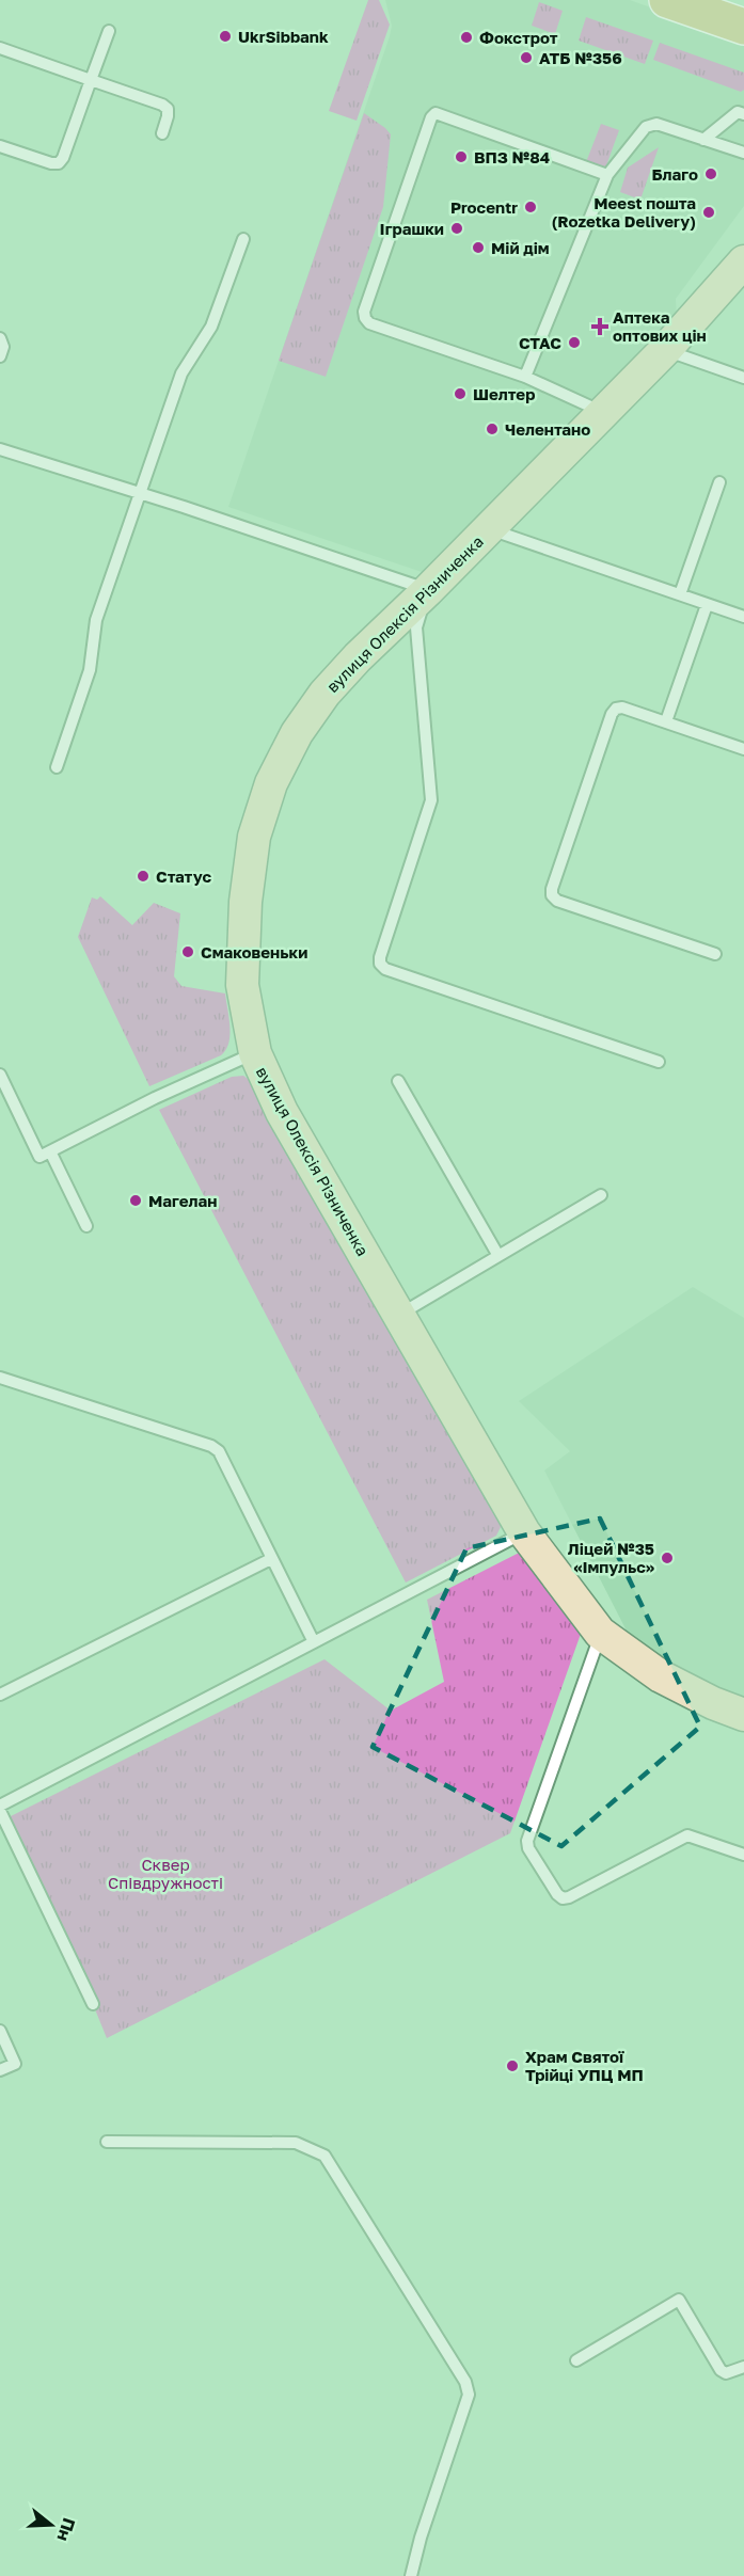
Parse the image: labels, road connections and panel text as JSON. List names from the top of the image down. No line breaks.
{"streets":{"street":["вулиця Олексія Різниченка"]},"parks":["Сквер Співдружності"],"places":{"other":["UkrSibbank","Фокстрот","АТБ №356","ВПЗ №84","Благо","Procentr","Meest пошта (Rozetka Delivery)","Іграшки","Мій дім","СТАС","Шелтер","Челентано","Статус","Смаковеньки","Магелан","Ліцей №35 «Імпульс»","Храм Святої Трійці УПЦ МП"],"health":["Аптека оптових цін"]},"north":"right"}
